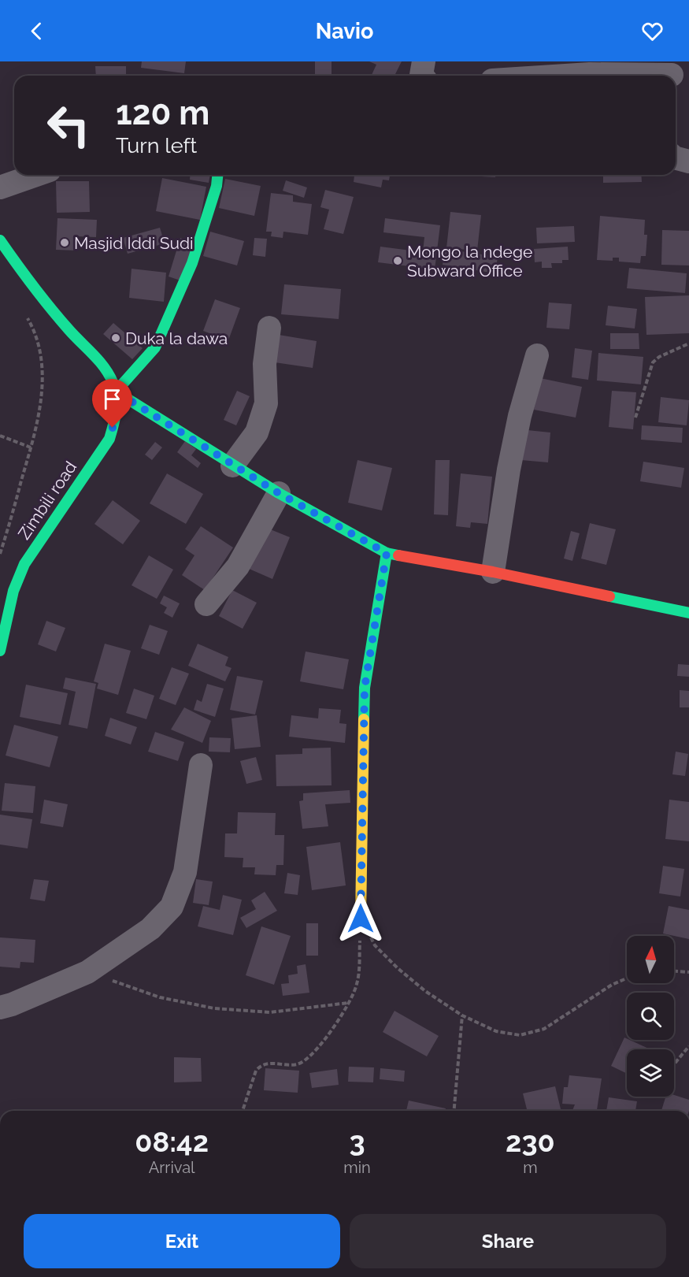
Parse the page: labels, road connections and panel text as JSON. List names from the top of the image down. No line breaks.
{"streets":{"street":["Zimbili road"]},"places":["Masjid Iddi Sudi","Mongo la ndege Subward Office","Duka la dawa"],"north":"top","page":{"header":"Navio","turn":["120 m","Turn left"],"eta":["08:42","Arrival","3","min","230","m"],"buttons":["Exit","Share"]}}
